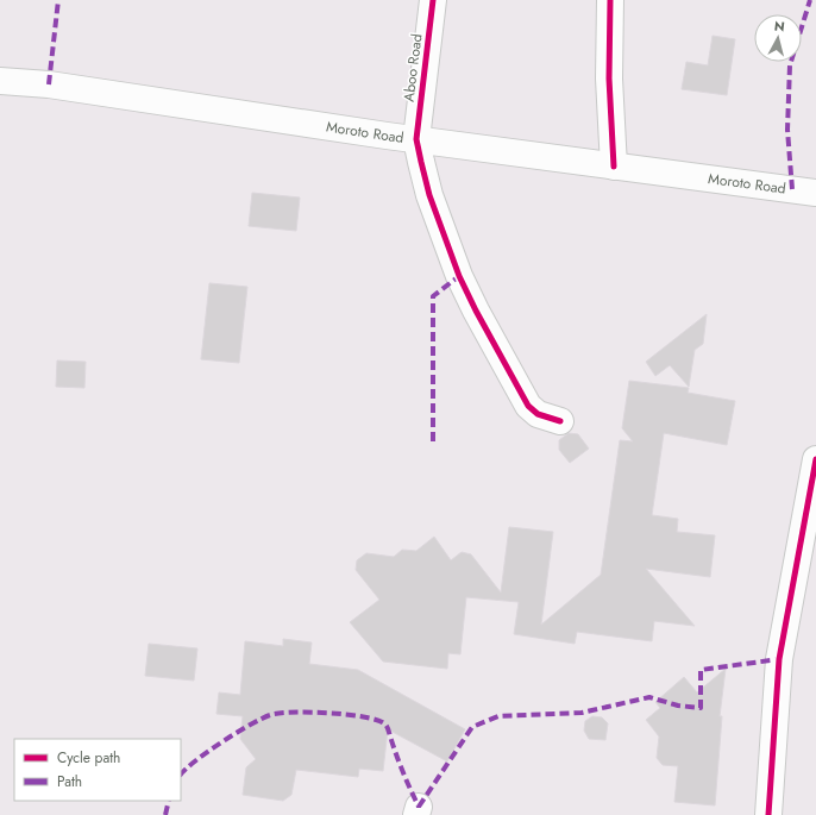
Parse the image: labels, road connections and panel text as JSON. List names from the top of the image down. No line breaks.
{"streets":{"street":["Aboo Road","Moroto Road"]},"crossings":[["Aboo Road","Moroto Road"]],"legend":["Cycle path","Path"],"north":"top"}
